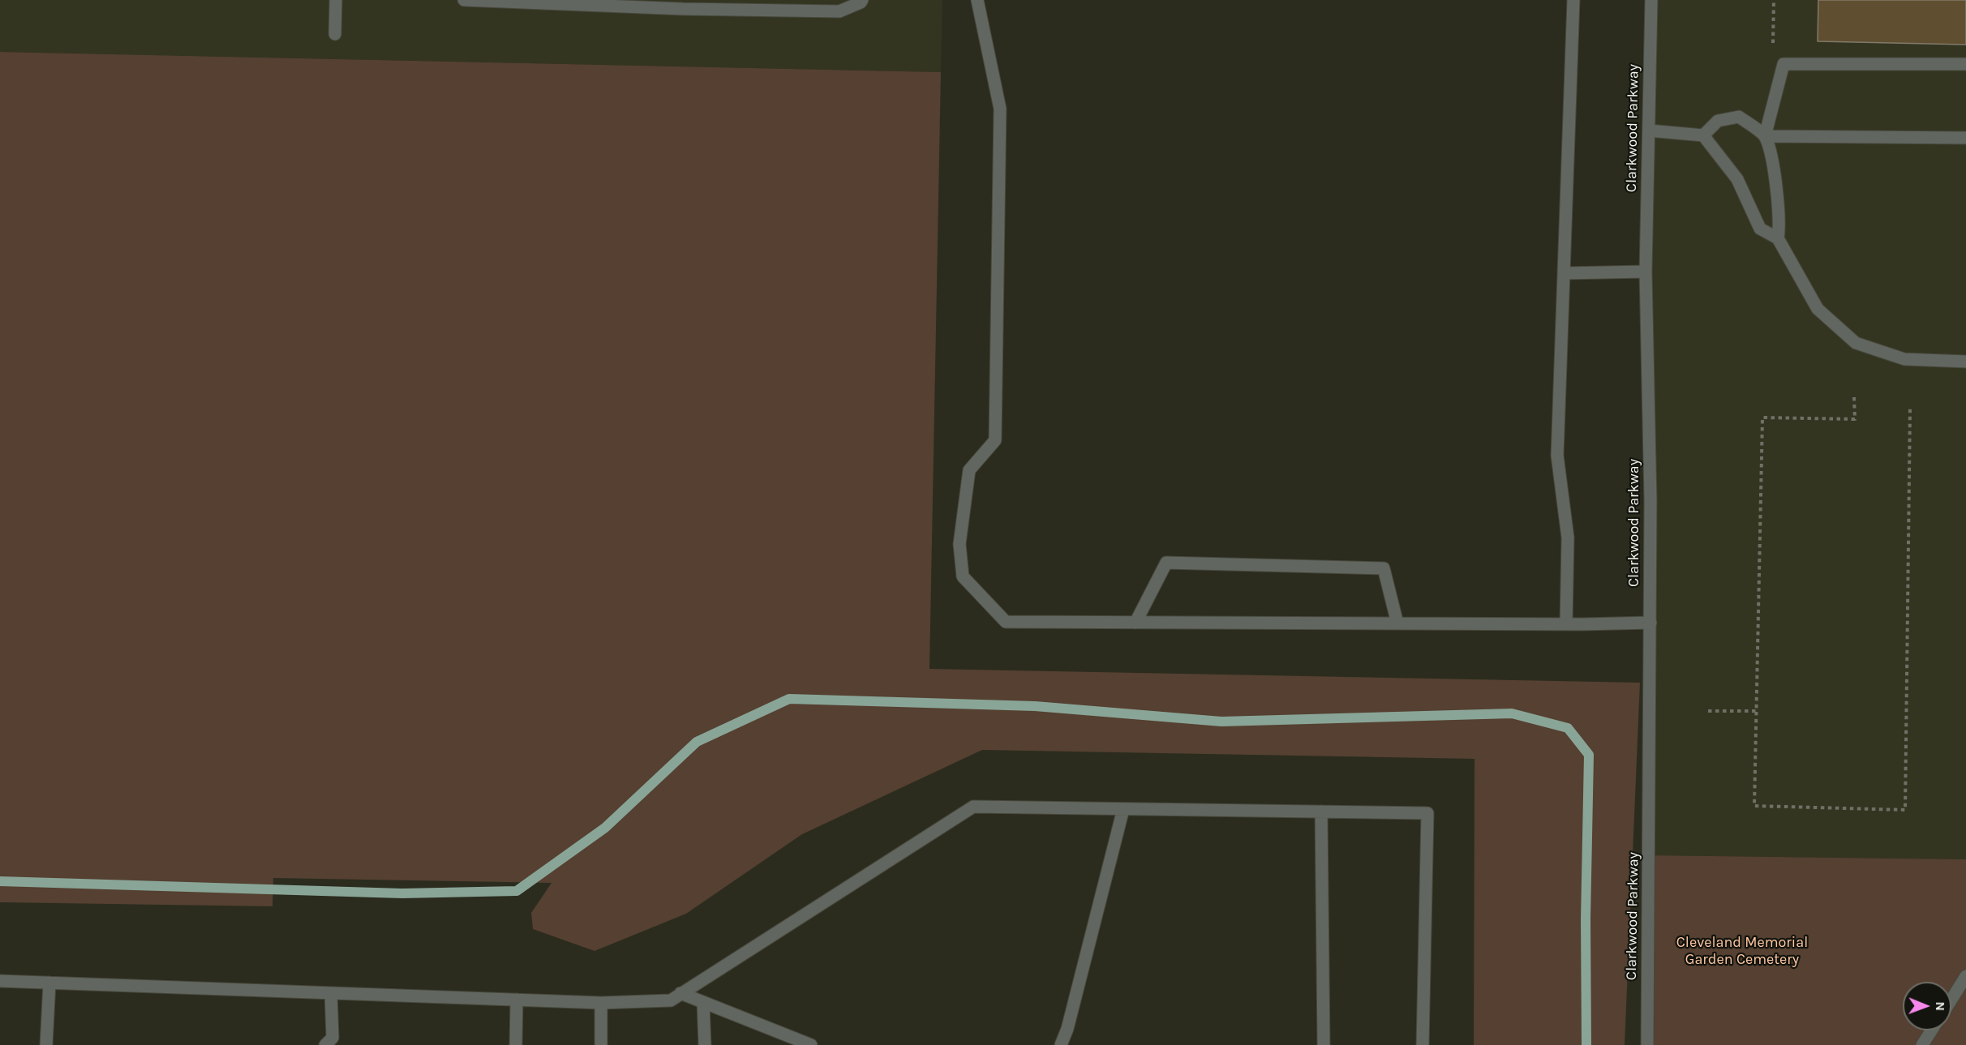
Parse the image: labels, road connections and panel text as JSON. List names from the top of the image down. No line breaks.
{"streets":{"street":["Clarkwood Parkway"]},"parks":["Cleveland Memorial Garden Cemetery"],"north":"right"}
